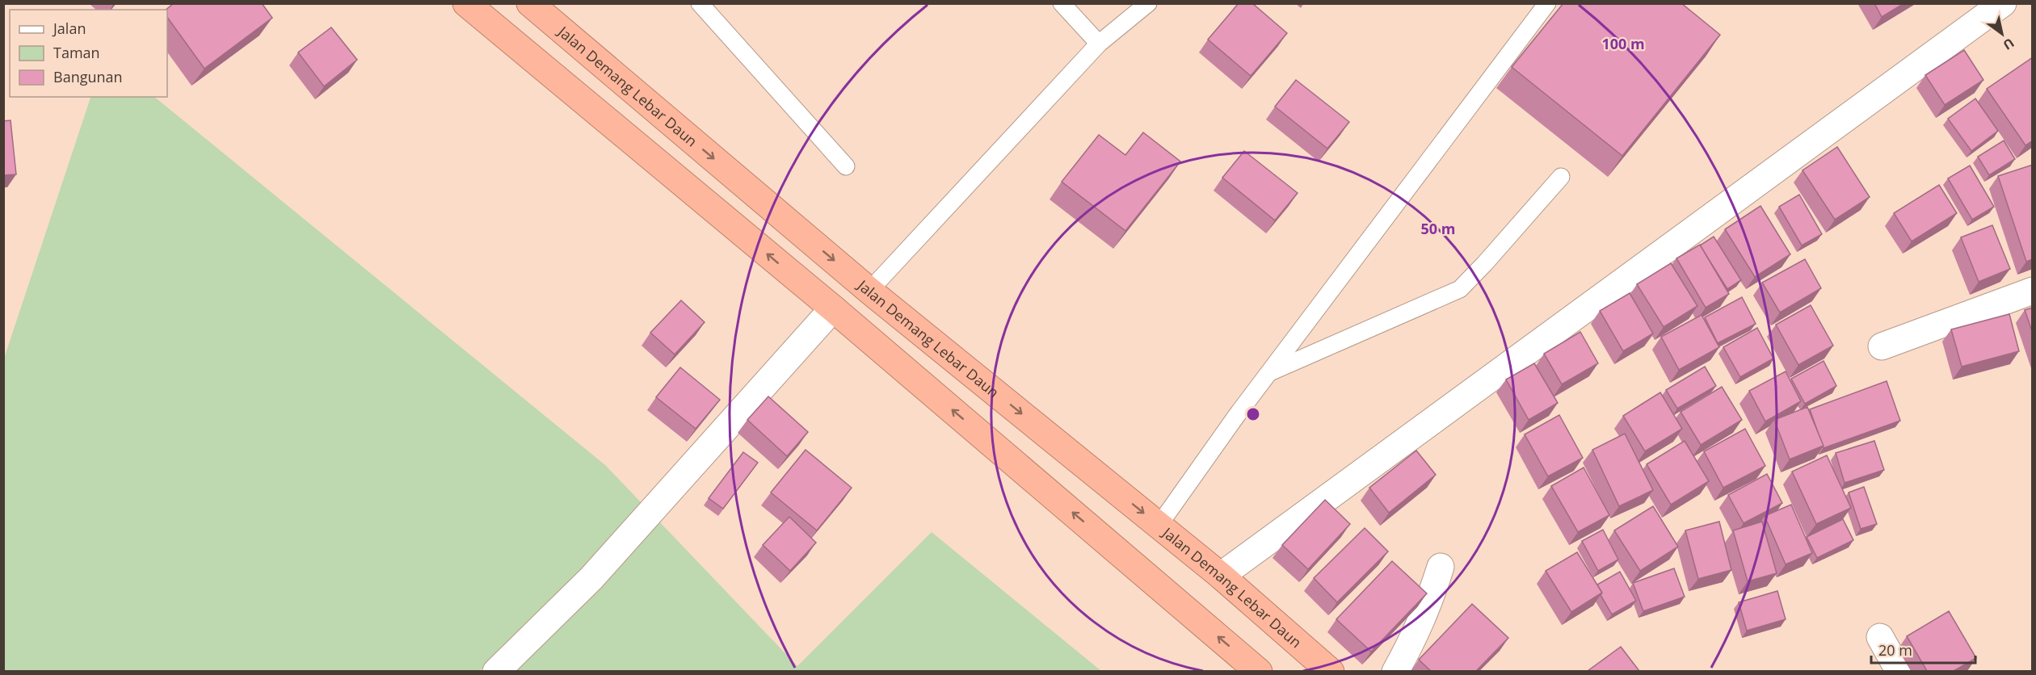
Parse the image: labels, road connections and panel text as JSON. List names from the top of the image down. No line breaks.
{"streets":{"highway":["Jalan Demang Lebar Daun"]},"legend":["Jalan","Taman","Bangunan"],"scale_bar":"20 m","north":"bottom right","rings":["100 m","50 m"]}
